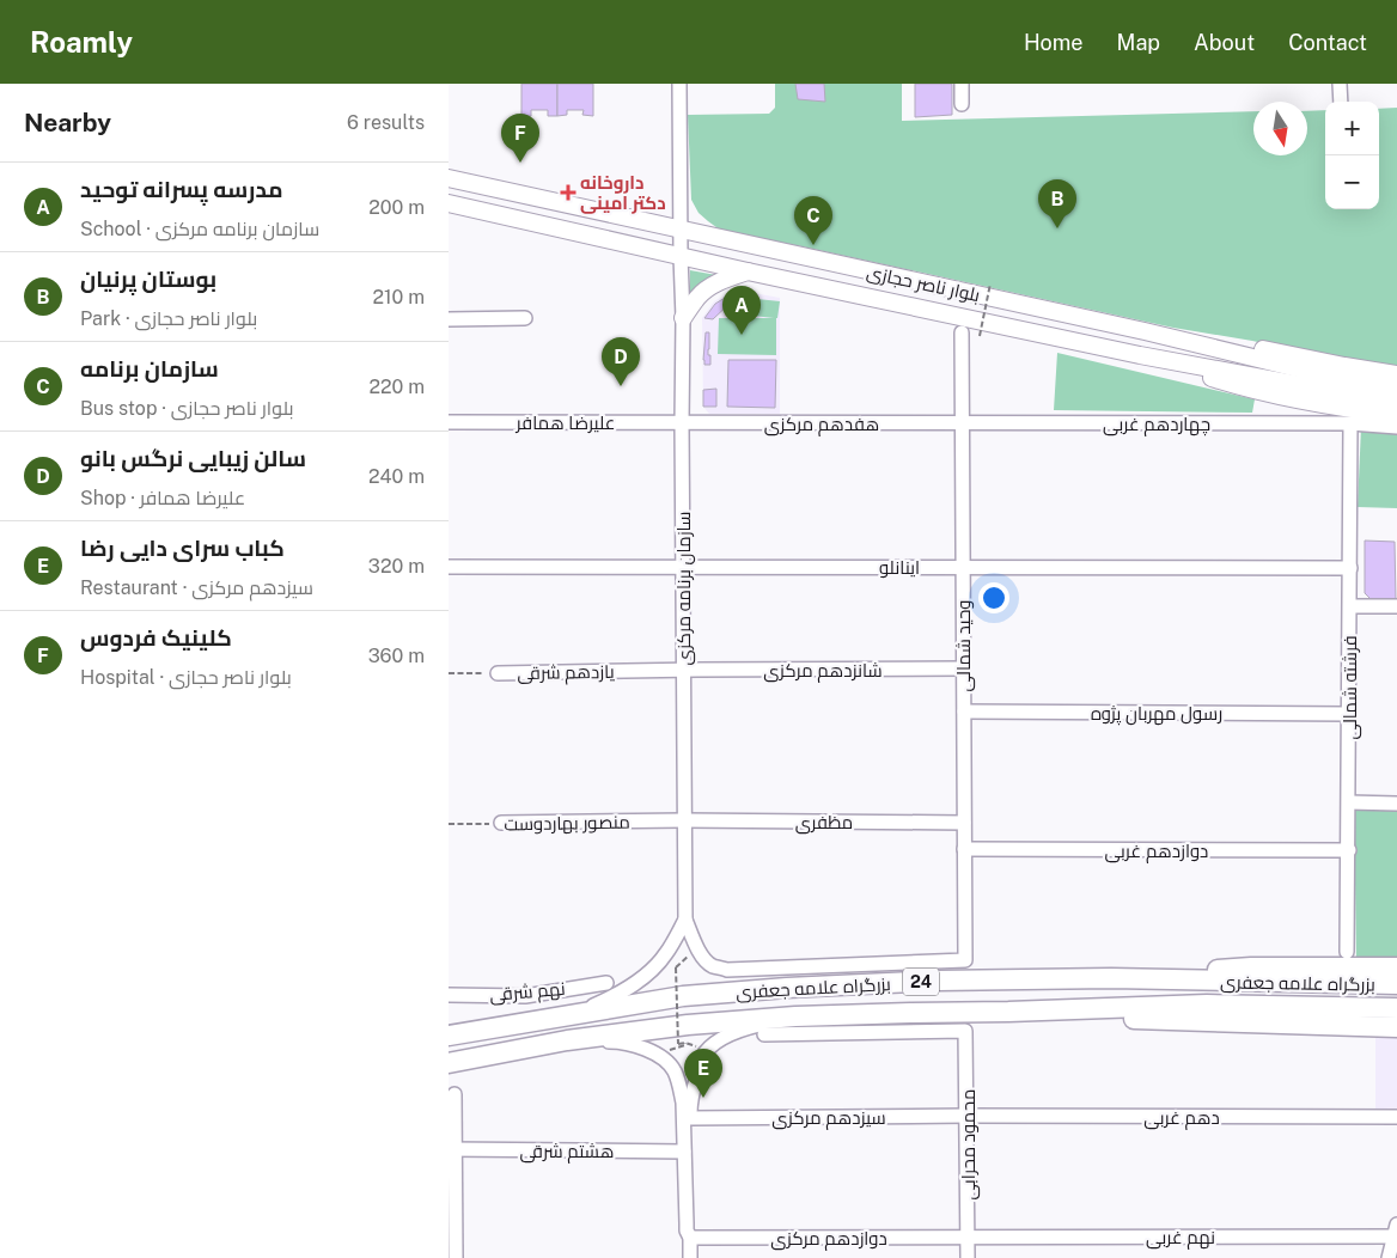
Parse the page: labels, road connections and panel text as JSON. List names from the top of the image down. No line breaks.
{"streets":{"highway":["24","بزرگراه علامه جعفری"],"main road":["بلوار ناصر حجازی"],"street":["علیرضا همافر","هفدهم مرکزی","چهاردهم غربی","اینانلو","سازمان برنامه مرکزی","وحید شمالی","شانزدهم مرکزی","یازدهم شرقی","فرشته شمالی","رسول مهربان پژوه","مظفری","منصور بهاردوست","دوازدهم غربی","نهم شرقی","سیزدهم مرکزی","دهم غربی","محمود محرابی","هشتم شرقی","نهم غربی","دوازدهم مرکزی"]},"crossings":[["بلوار ناصر حجازی","سازمان برنامه مرکزی"],["علیرضا همافر","هفدهم مرکزی"],["علیرضا همافر","سازمان برنامه مرکزی"],["هفدهم مرکزی","چهاردهم غربی"],["هفدهم مرکزی","سازمان برنامه مرکزی"],["هفدهم مرکزی","وحید شمالی"],["چهاردهم غربی","وحید شمالی"],["چهاردهم غربی","فرشته شمالی"],["اینانلو","سازمان برنامه مرکزی"],["اینانلو","وحید شمالی"],["اینانلو","فرشته شمالی"],["سازمان برنامه مرکزی","وحید شمالی"],["سازمان برنامه مرکزی","شانزدهم مرکزی"],["سازمان برنامه مرکزی","یازدهم شرقی"],["سازمان برنامه مرکزی","مظفری"],["سازمان برنامه مرکزی","منصور بهاردوست"],["وحید شمالی","شانزدهم مرکزی"],["وحید شمالی","رسول مهربان پژوه"],["وحید شمالی","مظفری"],["وحید شمالی","دوازدهم غربی"],["شانزدهم مرکزی","یازدهم شرقی"],["فرشته شمالی","رسول مهربان پژوه"],["فرشته شمالی","دوازدهم غربی"],["مظفری","منصور بهاردوست"],["سیزدهم مرکزی","دهم غربی"],["سیزدهم مرکزی","محمود محرابی"],["دهم غربی","محمود محرابی"],["محمود محرابی","نهم غربی"],["محمود محرابی","دوازدهم مرکزی"],["نهم غربی","دوازدهم مرکزی"]],"places":{"health":["داروخانه دکتر امینی"]},"north":"bottom","page":{"header":"Roamly","nav":["Home","Map","About","Contact"],"heading":["Nearby","6 results"],"map_buttons":["+","−"],"pins":["F","B","C","A","D","E"],"list":[{"mark":"A","name":"مدرسه پسرانه توحید","note":"School · سازمان برنامه مرکزی","value":"200 m"},{"mark":"B","name":"بوستان پرنیان","note":"Park · بلوار ناصر حجازی","value":"210 m"},{"mark":"C","name":"سازمان برنامه","note":"Bus stop · بلوار ناصر حجازی","value":"220 m"},{"mark":"D","name":"سالن زیبایی نرگس بانو","note":"Shop · علیرضا همافر","value":"240 m"},{"mark":"E","name":"کباب سرای دایی رضا","note":"Restaurant · سیزدهم مرکزی","value":"320 m"},{"mark":"F","name":"کلینیک فردوس","note":"Hospital · بلوار ناصر حجازی","value":"360 m"}]}}
